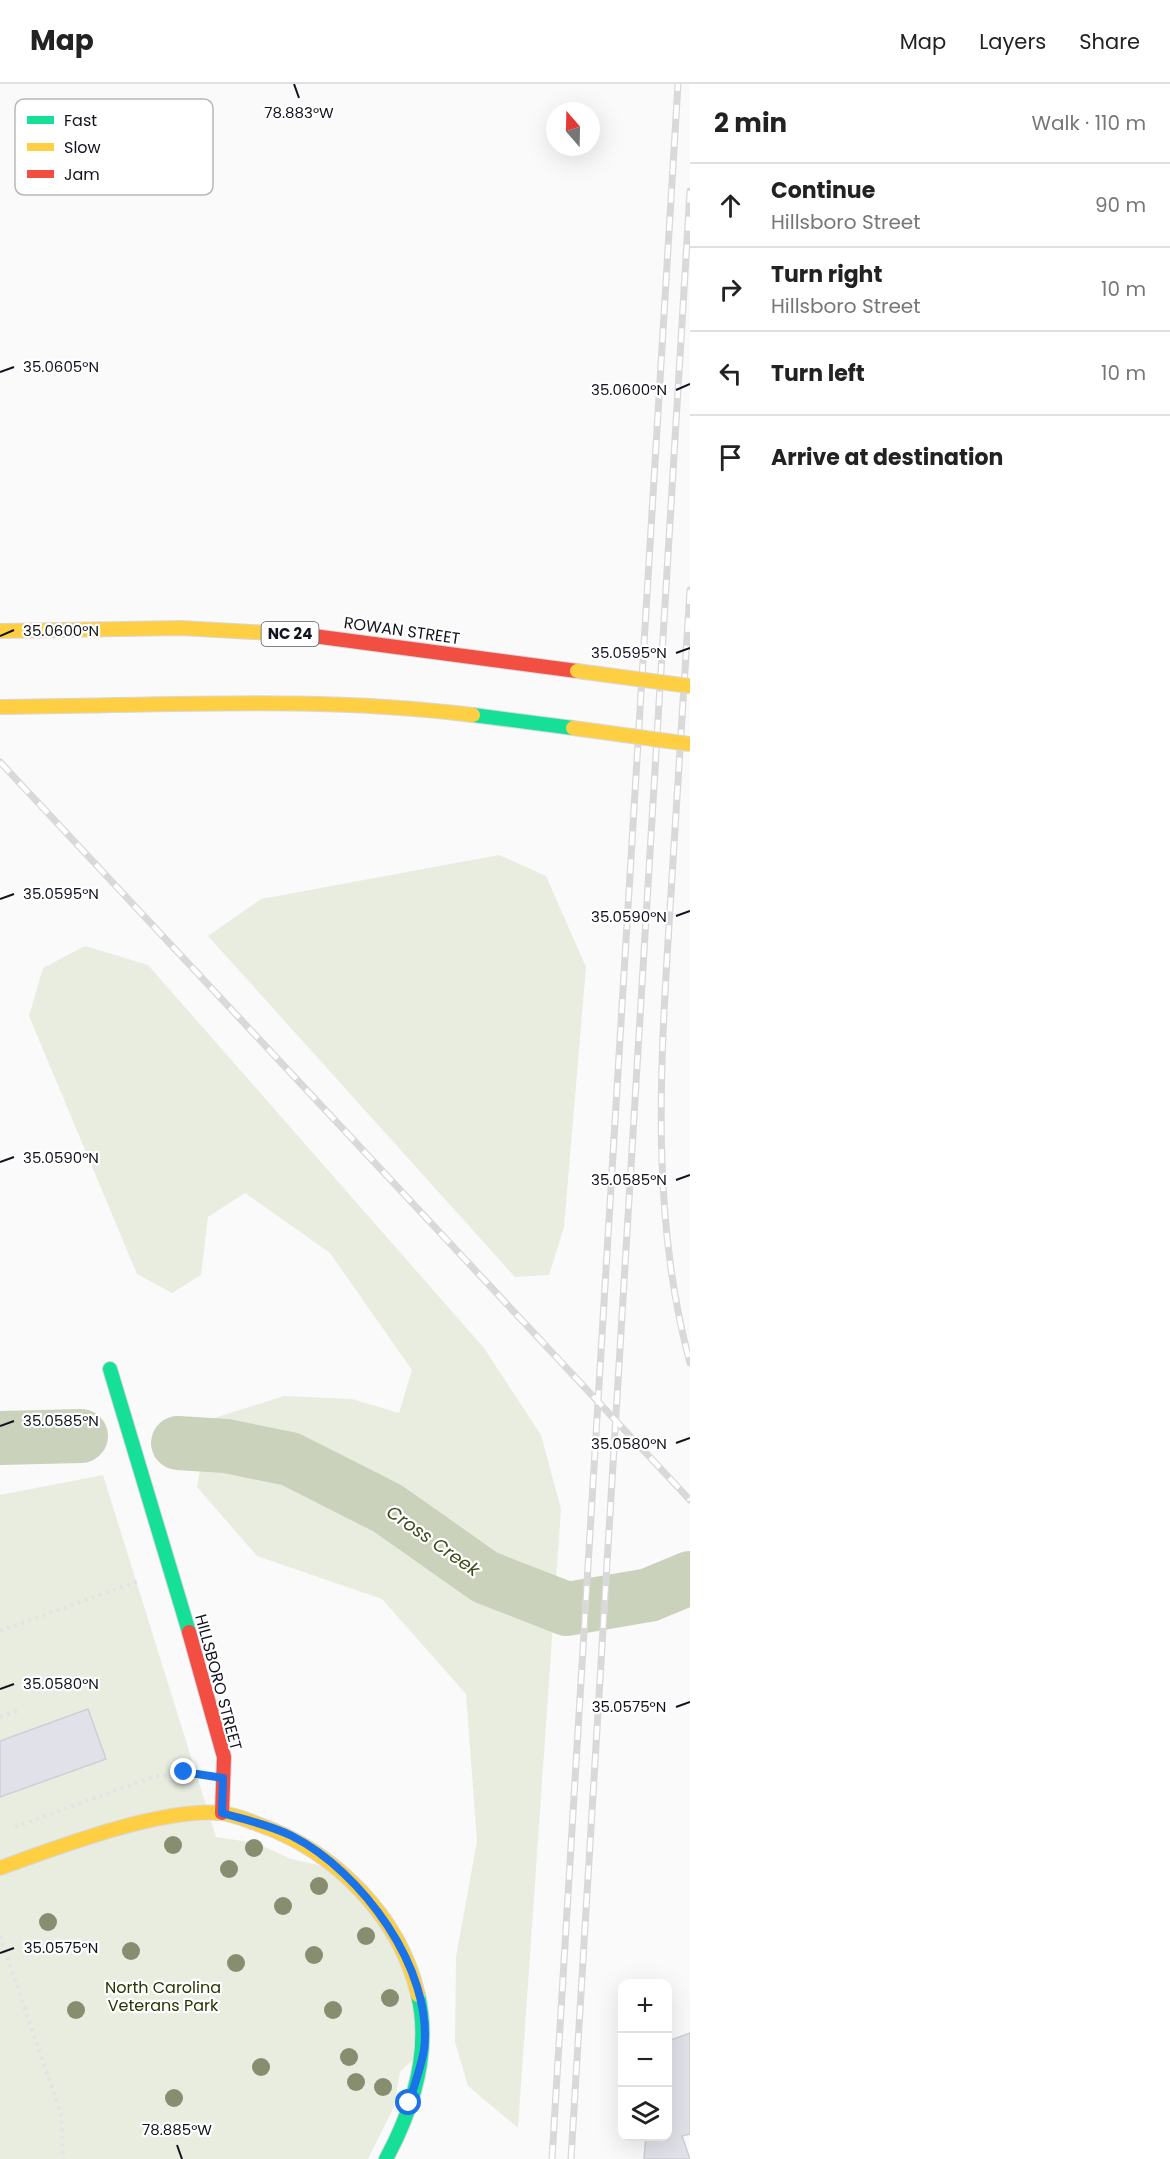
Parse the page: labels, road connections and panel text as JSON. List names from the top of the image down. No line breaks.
{"streets":{"main road":["ROWAN STREET","NC 24","HILLSBORO STREET"]},"water":["Cross Creek"],"parks":["North Carolina Veterans Park"],"legend":["Fast","Slow","Jam"],"north":"top","page":{"header":"Map","nav":["Map","Layers","Share"],"heading":["2 min","Walk · 110 m"],"list":[["Continue","Hillsboro Street","90 m"],["Turn right","Hillsboro Street","10 m"],["Turn left","10 m"],"Arrive at destination"],"map_buttons":["+","−"]},"coordinates":["78.883°W","35.0605°N","35.0600°N","35.0595°N","35.0590°N","35.0585°N","35.0580°N","35.0575°N","78.885°W"]}
